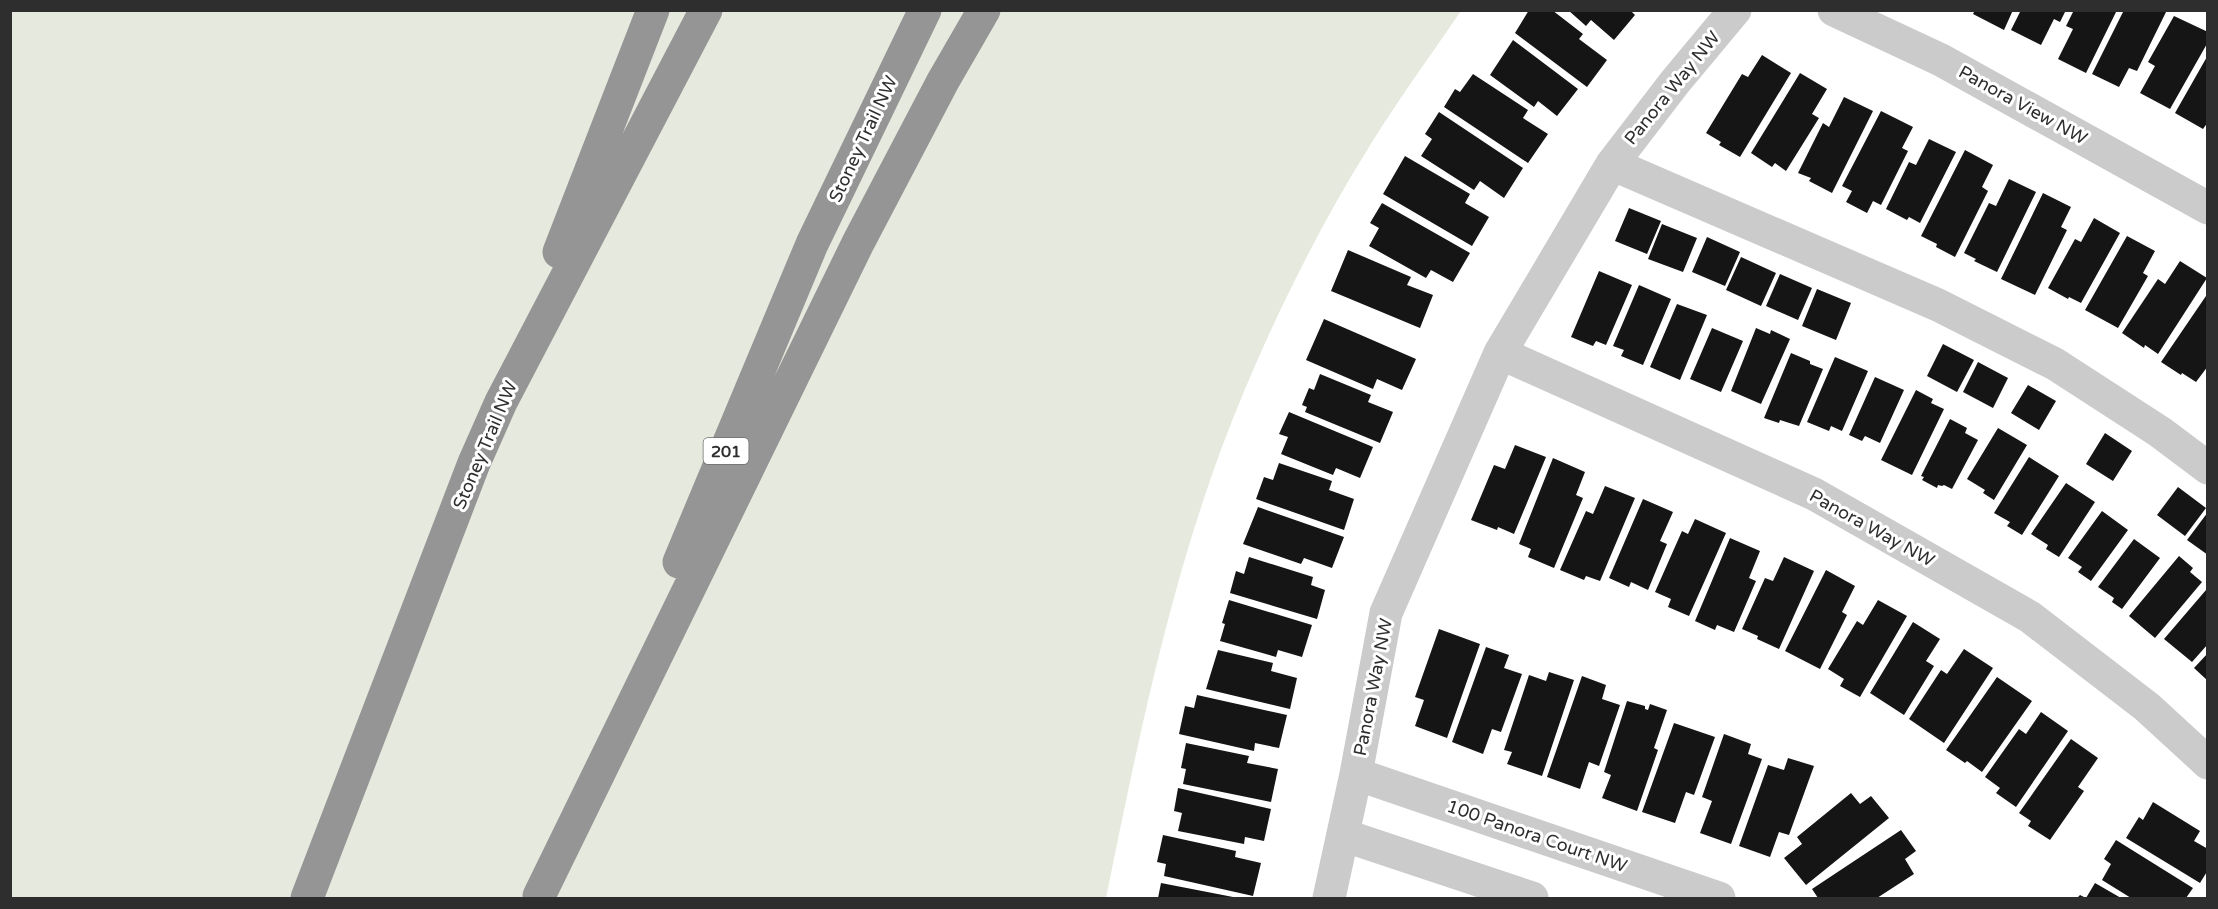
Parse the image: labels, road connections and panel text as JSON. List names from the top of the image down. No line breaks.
{"streets":{"highway":["Stoney Trail NW","201"],"street":["Panora Way NW","Panora View NW","100 Panora Court NW"]},"crossings":[["Panora Way NW","100 Panora Court NW"]]}
